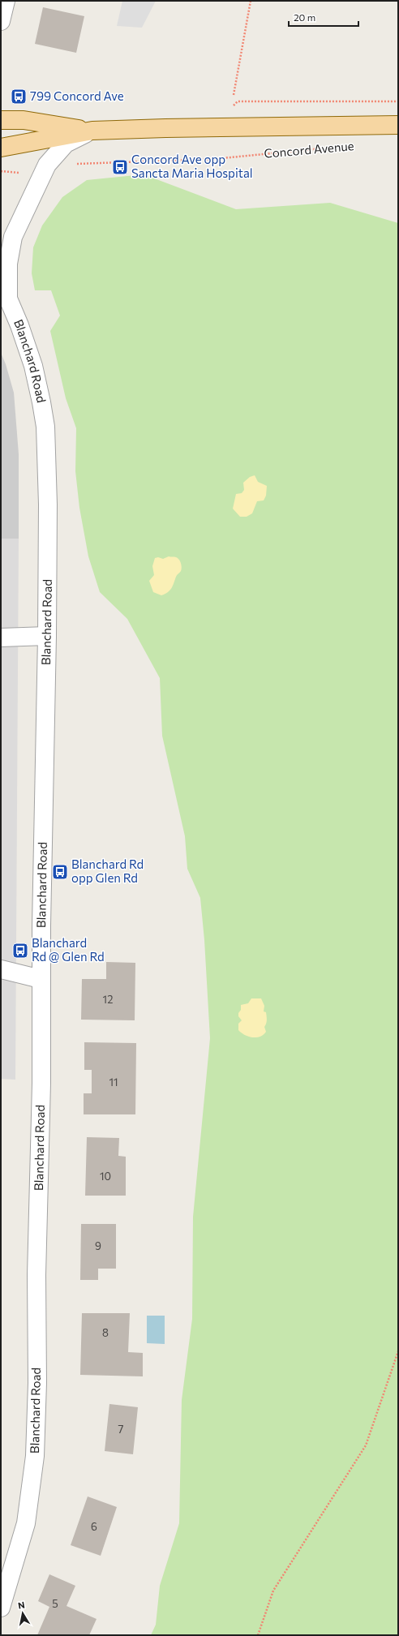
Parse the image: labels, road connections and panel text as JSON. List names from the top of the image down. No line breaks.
{"streets":{"main road":["Concord Avenue"],"street":["Blanchard Road"]},"places":{"bus stop":["799 Concord Ave","Concord Ave opp Sancta Maria Hospital","Blanchard Rd opp Glen Rd","Blanchard Rd @ Glen Rd"]},"house_numbers":["12","11","10","9","8","7","6","5"],"scale_bar":"20 m","north":"top"}
